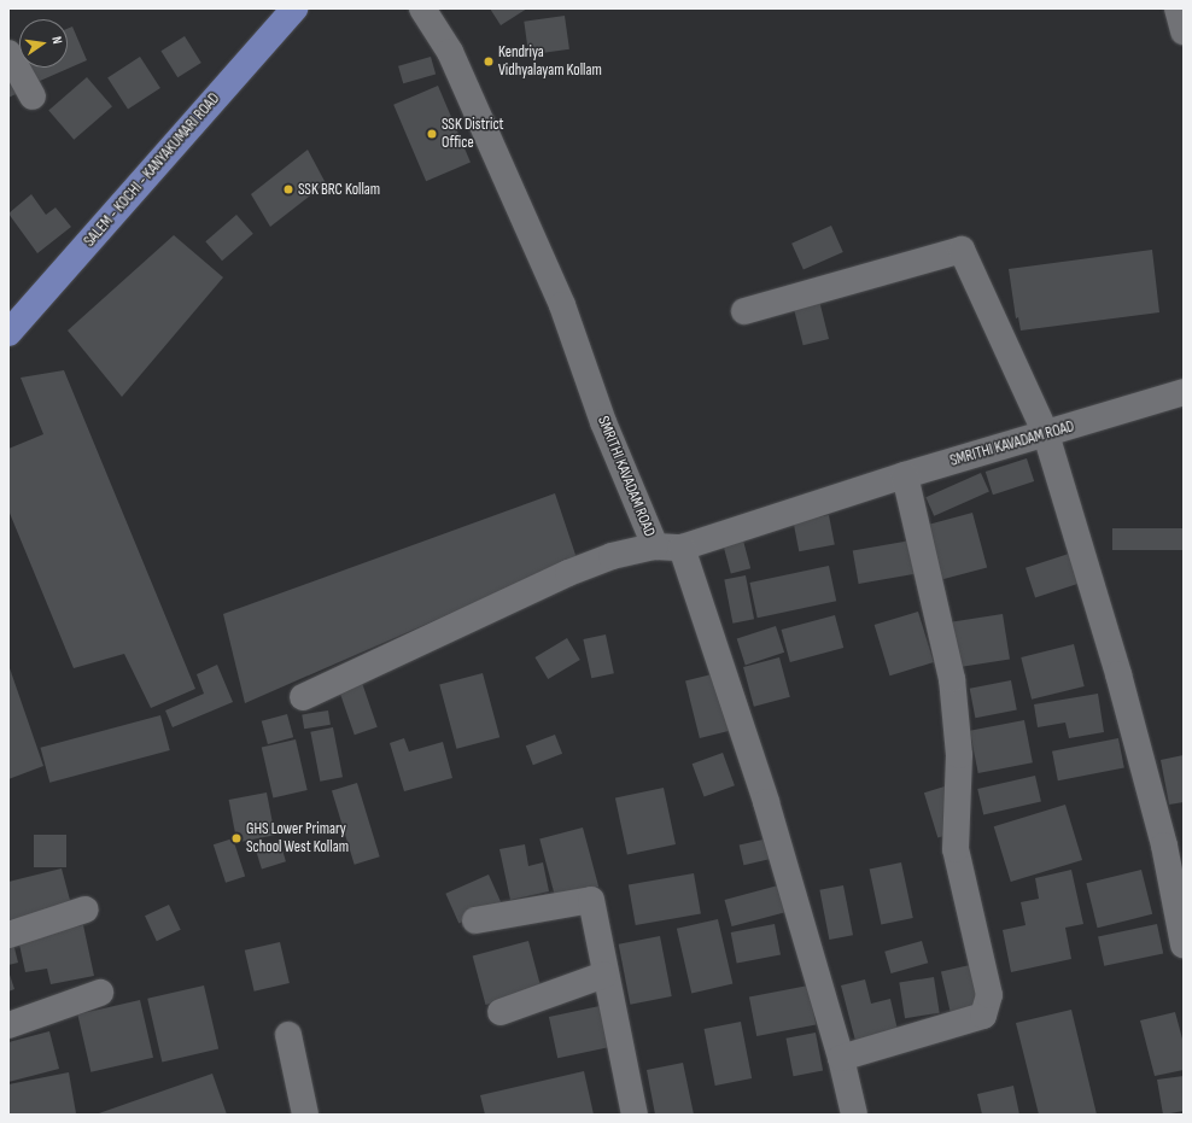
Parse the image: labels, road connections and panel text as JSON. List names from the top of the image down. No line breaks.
{"streets":{"main road":["SALEM - KOCHI - KANYAKUMARI ROAD"],"street":["SMRITHI KAVADAM ROAD"]},"places":["Kendriya Vidhyalayam Kollam","SSK District Office","SSK BRC Kollam","GHS Lower Primary School West Kollam"],"north":"right"}
